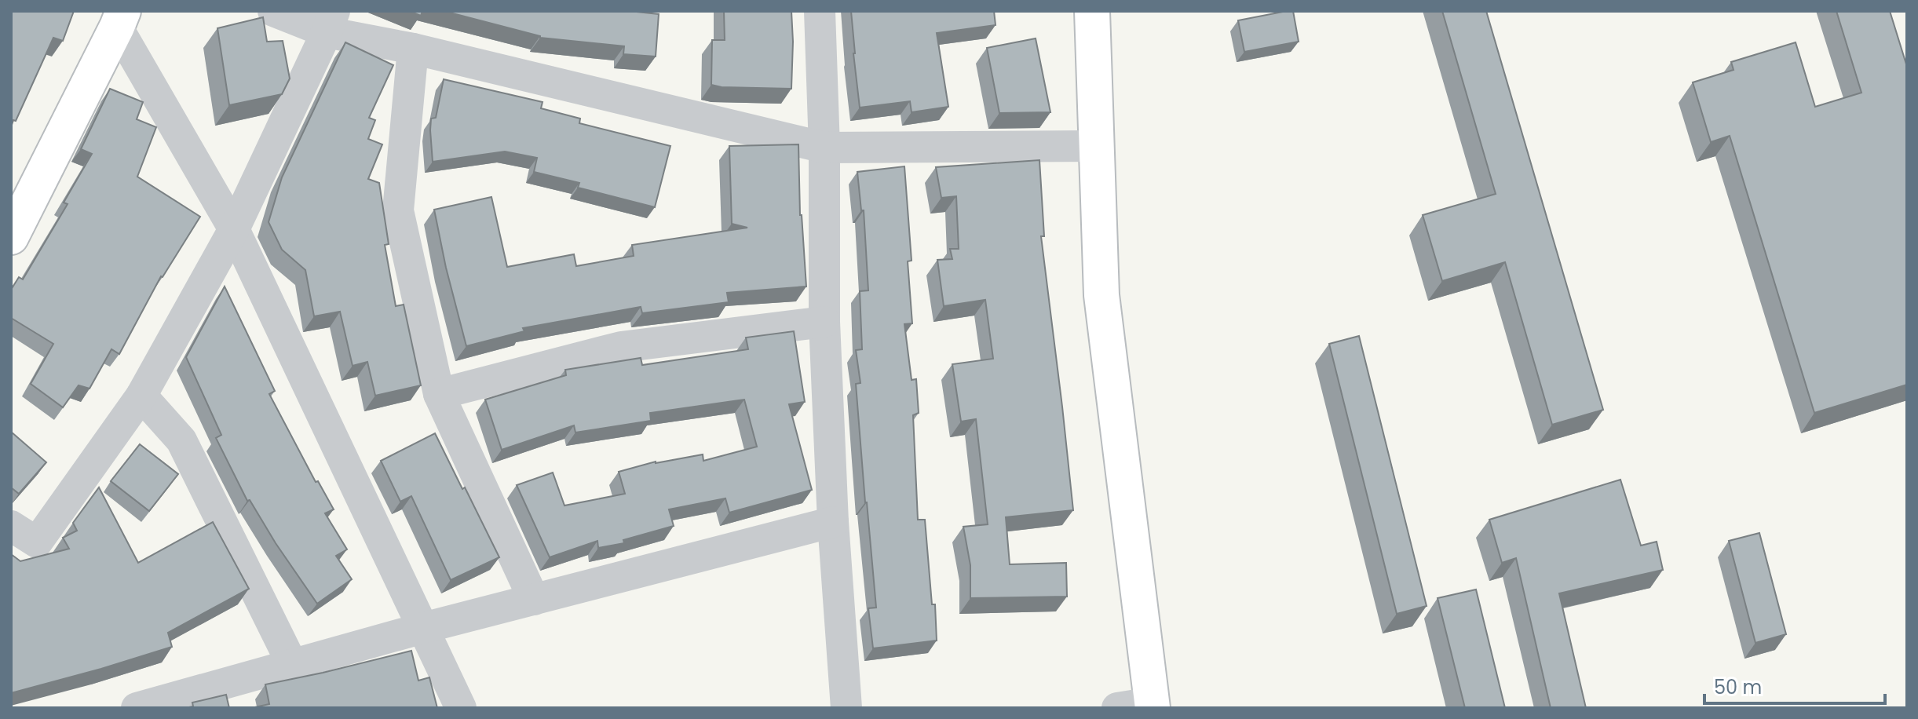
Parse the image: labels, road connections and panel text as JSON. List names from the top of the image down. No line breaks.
{"scale_bar":"50 m"}
